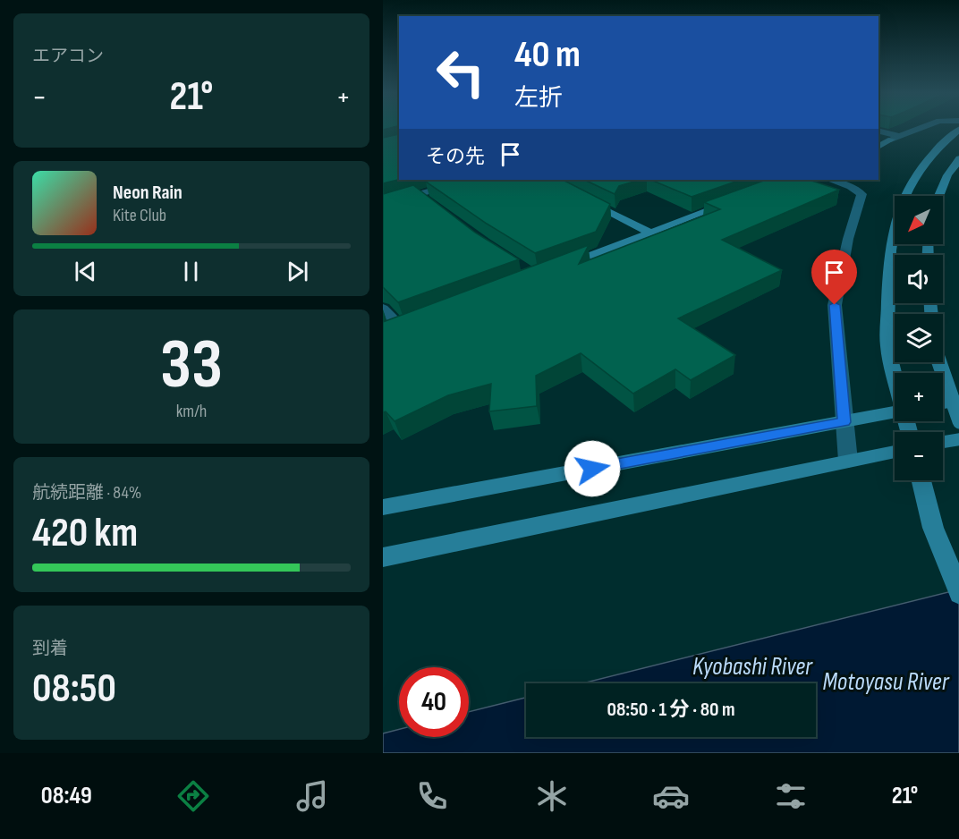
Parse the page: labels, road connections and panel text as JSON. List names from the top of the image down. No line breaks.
{"water":["Kyobashi River","Motoyasu River"],"north":"bottom left","page":{"tile":["エアコン",["33","km/h"],["航続距離 · 84%","420 km"],["到着","08:50"]],"turn":["40 m","左折"],"heat":["−","21°","+"],"then":"その先","song":["Neon Rain","Kite Club"],"map_buttons":["+","−"],"limit":"40","trip":"08:50 · 1 分 · 80 m","tabs":["08:49","21°"]}}
